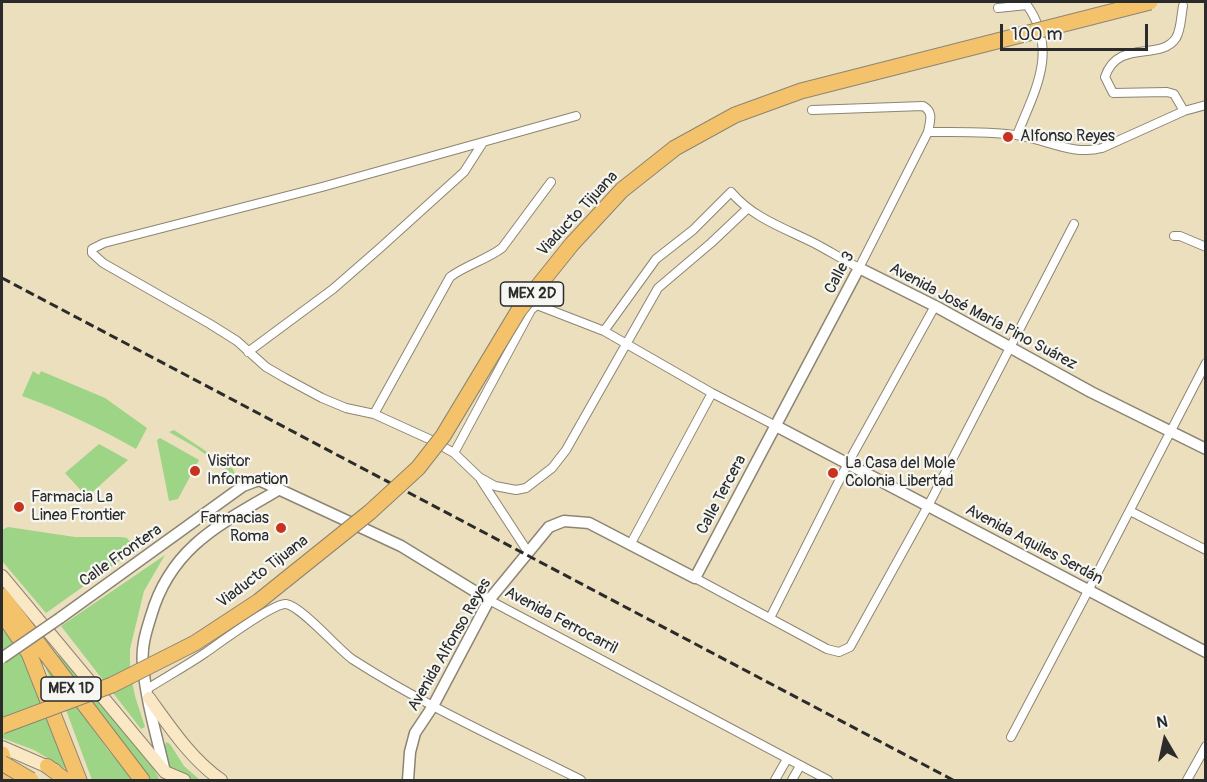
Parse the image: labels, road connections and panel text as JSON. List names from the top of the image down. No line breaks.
{"streets":{"highway":["Viaducto Tijuana","MEX 2D","MEX 1D"],"street":["Calle 3","Avenida José María Pino Suárez","Calle Tercera","Avenida Aquiles Serdán","Calle Frontera","Avenida Ferrocarril","Avenida Alfonso Reyes"]},"crossings":[["Calle 3","Avenida José María Pino Suárez"],["Calle 3","Calle Tercera"],["Calle 3","Avenida Aquiles Serdán"],["Calle Tercera","Avenida Aquiles Serdán"],["Calle Frontera","Avenida Ferrocarril"],["Avenida Ferrocarril","Avenida Alfonso Reyes"]],"places":["Alfonso Reyes","Visitor Information","La Casa del Mole Colonia Libertad","Farmacia La Linea Frontier","Farmacias Roma"],"scale_bar":"100 m","north":"top"}
